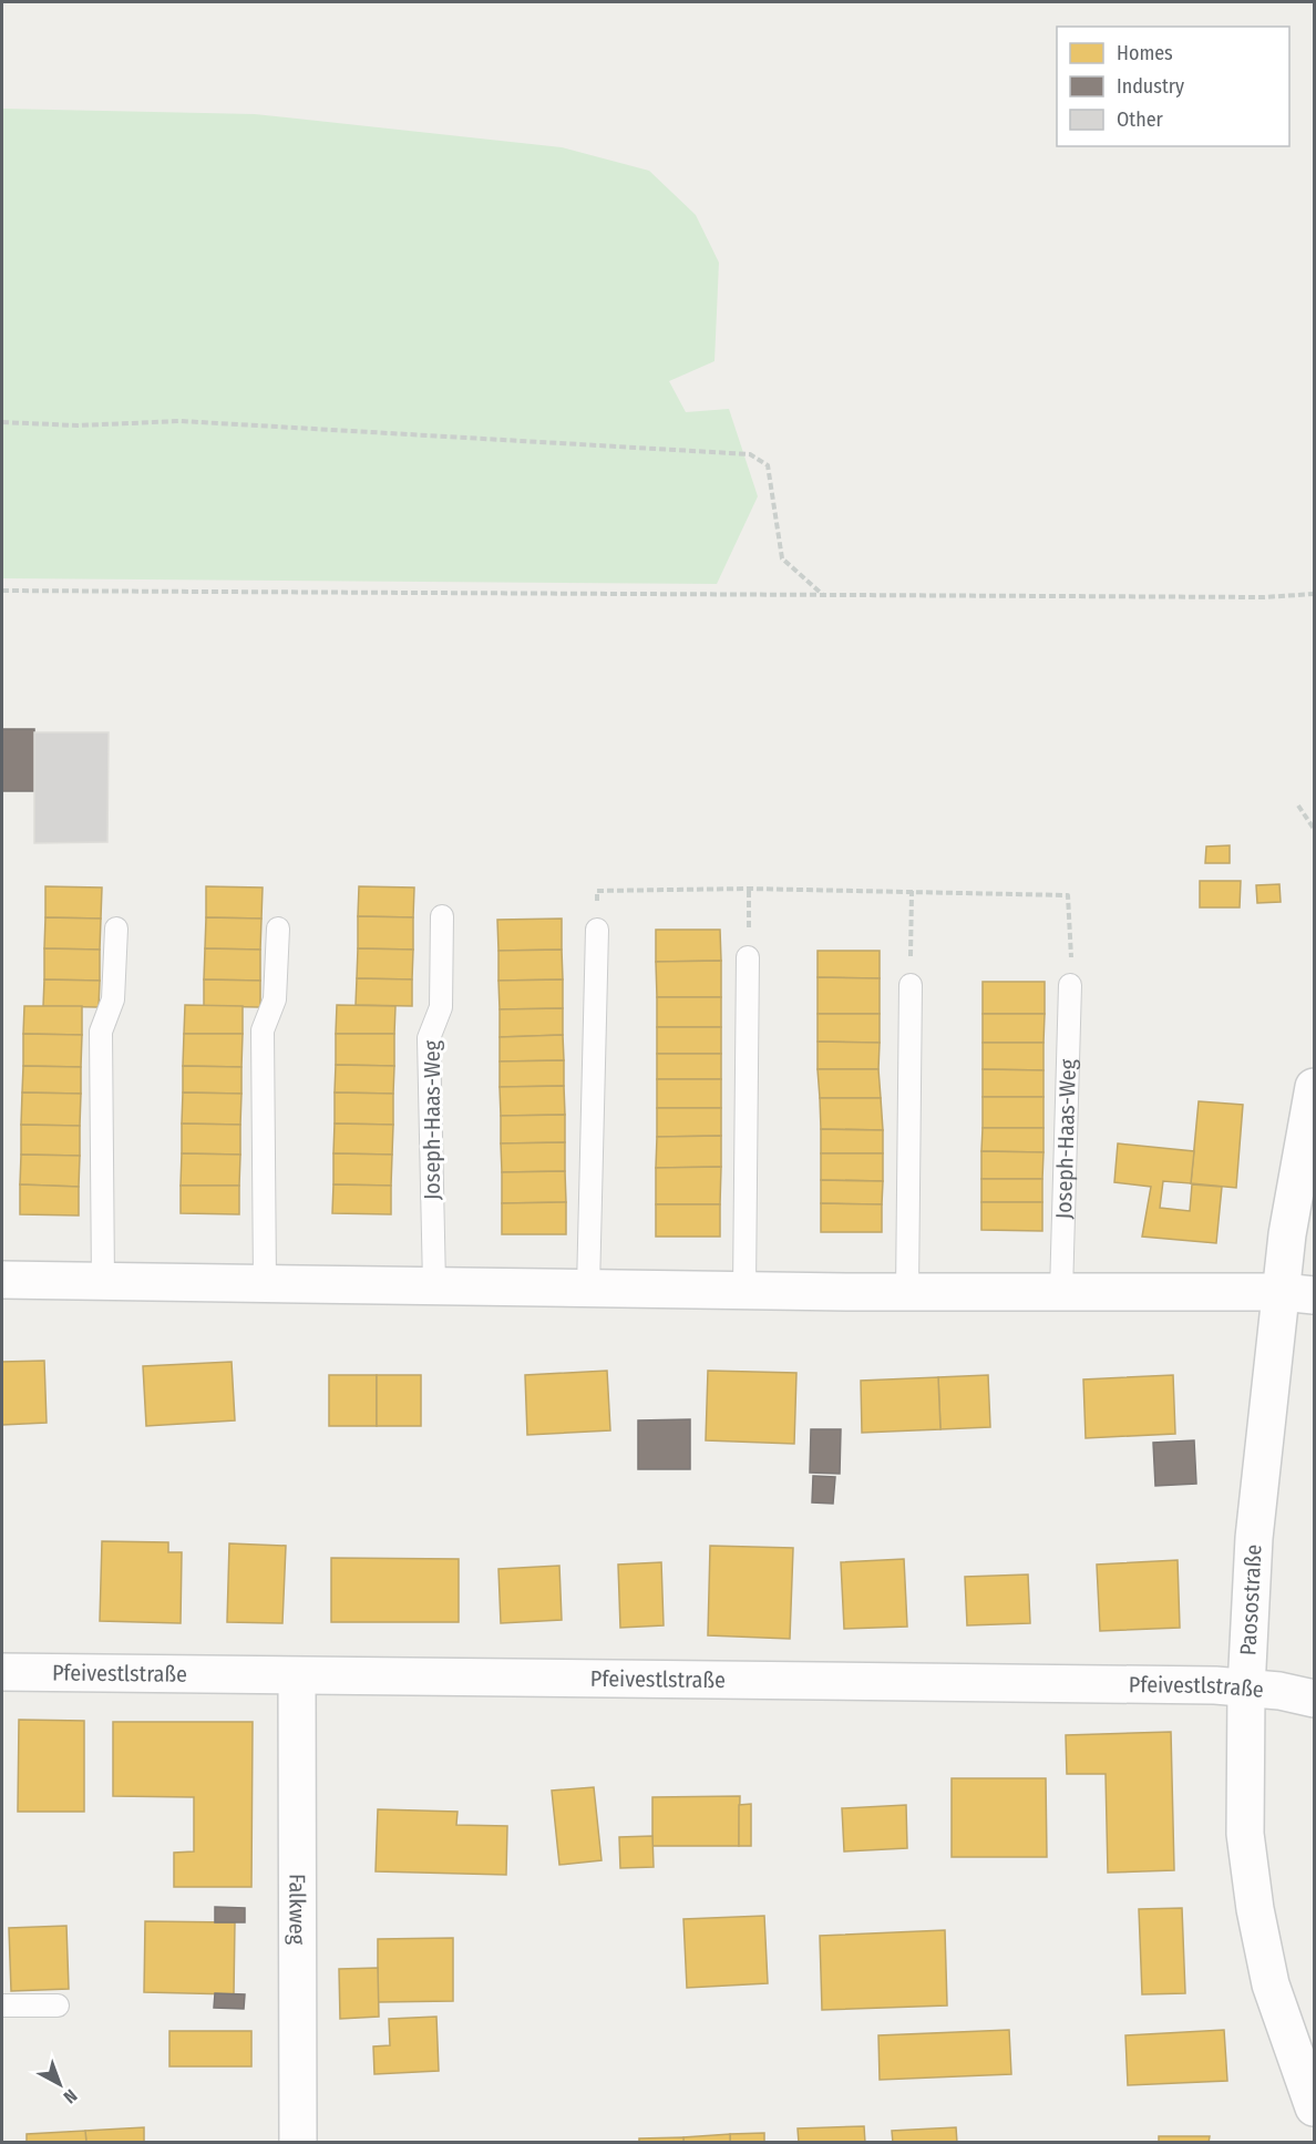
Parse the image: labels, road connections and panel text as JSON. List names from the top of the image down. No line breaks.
{"streets":{"street":["Paosostraße","Pfeivestlstraße","Falkweg"],"lane":["Joseph-Haas-Weg"]},"crossings":[["Paosostraße","Pfeivestlstraße"],["Pfeivestlstraße","Falkweg"]],"legend":["Homes","Industry","Other"],"north":"bottom right"}
